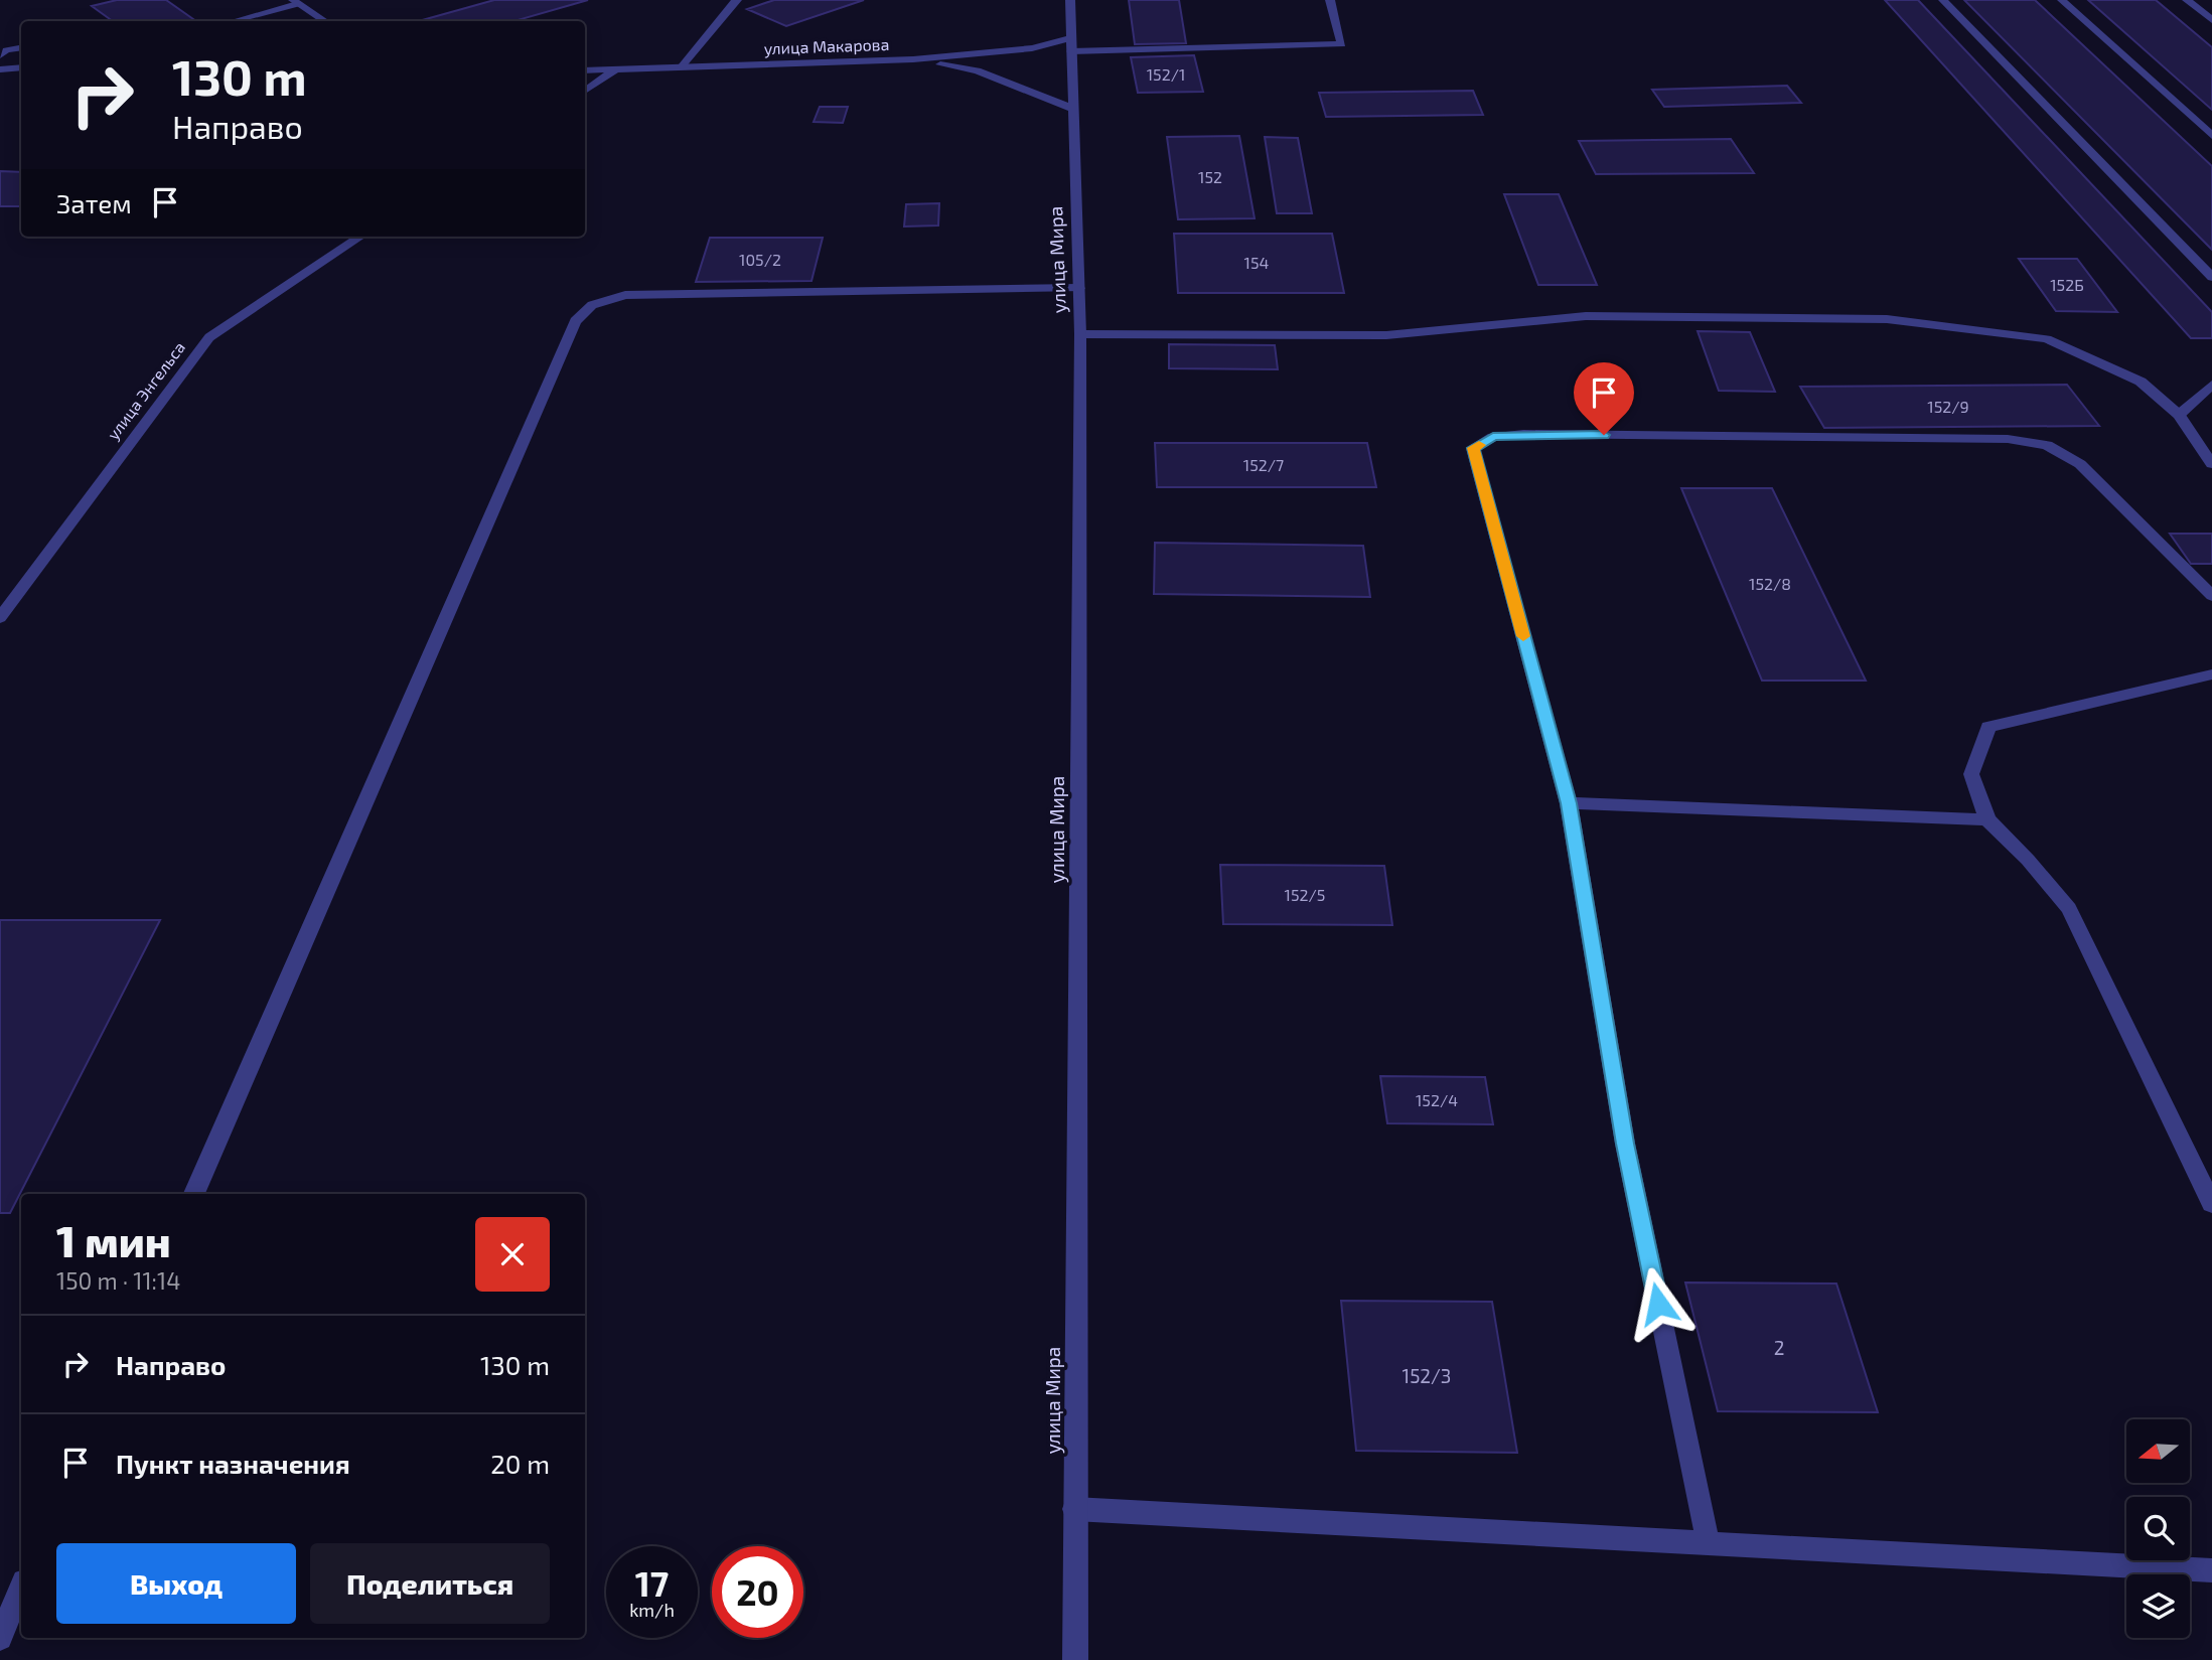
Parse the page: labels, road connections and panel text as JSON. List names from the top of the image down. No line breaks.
{"streets":{"street":["улица Макарова","улица Мира","улица Энгельса"]},"crossings":[["улица Макарова","улица Мира"]],"house_numbers":["152/1","152","105/2","154","152Б","152/9","152/7","152/8","152/5","152/4","2","152/3"],"north":"left","page":{"turn":["130 m","Направо"],"then":"Затем","heading":["1 мин","150 m · 11:14"],"list":[{"name":"Направо","value":"130 m"},{"name":"Пункт назначения","value":"20 m"}],"buttons":["Выход","Поделиться"],"speed":"17 km/h","limit":"20"}}
